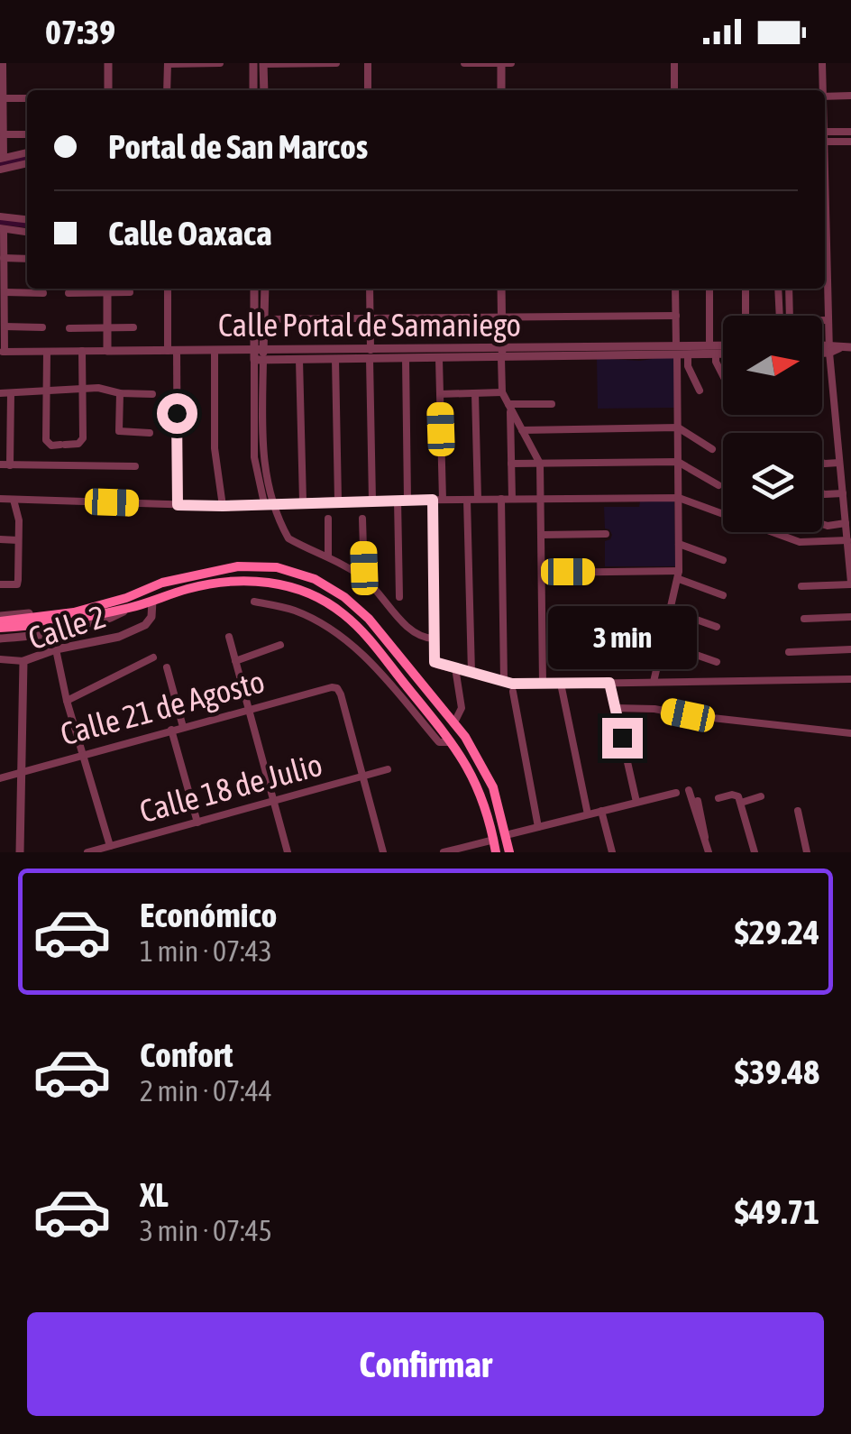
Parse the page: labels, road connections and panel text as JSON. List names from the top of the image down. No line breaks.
{"streets":{"street":["Calle Portal de Samaniego","Calle 2","Calle 21 de Agosto","Calle 18 de Julio"]},"crossings":[["Calle 2","Calle 21 de Agosto"],["Calle 21 de Agosto","Calle 18 de Julio"]],"north":"right","page":{"status":"07:39","banner":["Portal de San Marcos","Calle Oaxaca"],"bubble":"3 min","list":[{"name":"Económico","note":"1 min · 07:43","value":"$29.24"},{"name":"Confort","note":"2 min · 07:44","value":"$39.48"},{"name":"XL","note":"3 min · 07:45","value":"$49.71"}],"buttons":"Confirmar"}}
